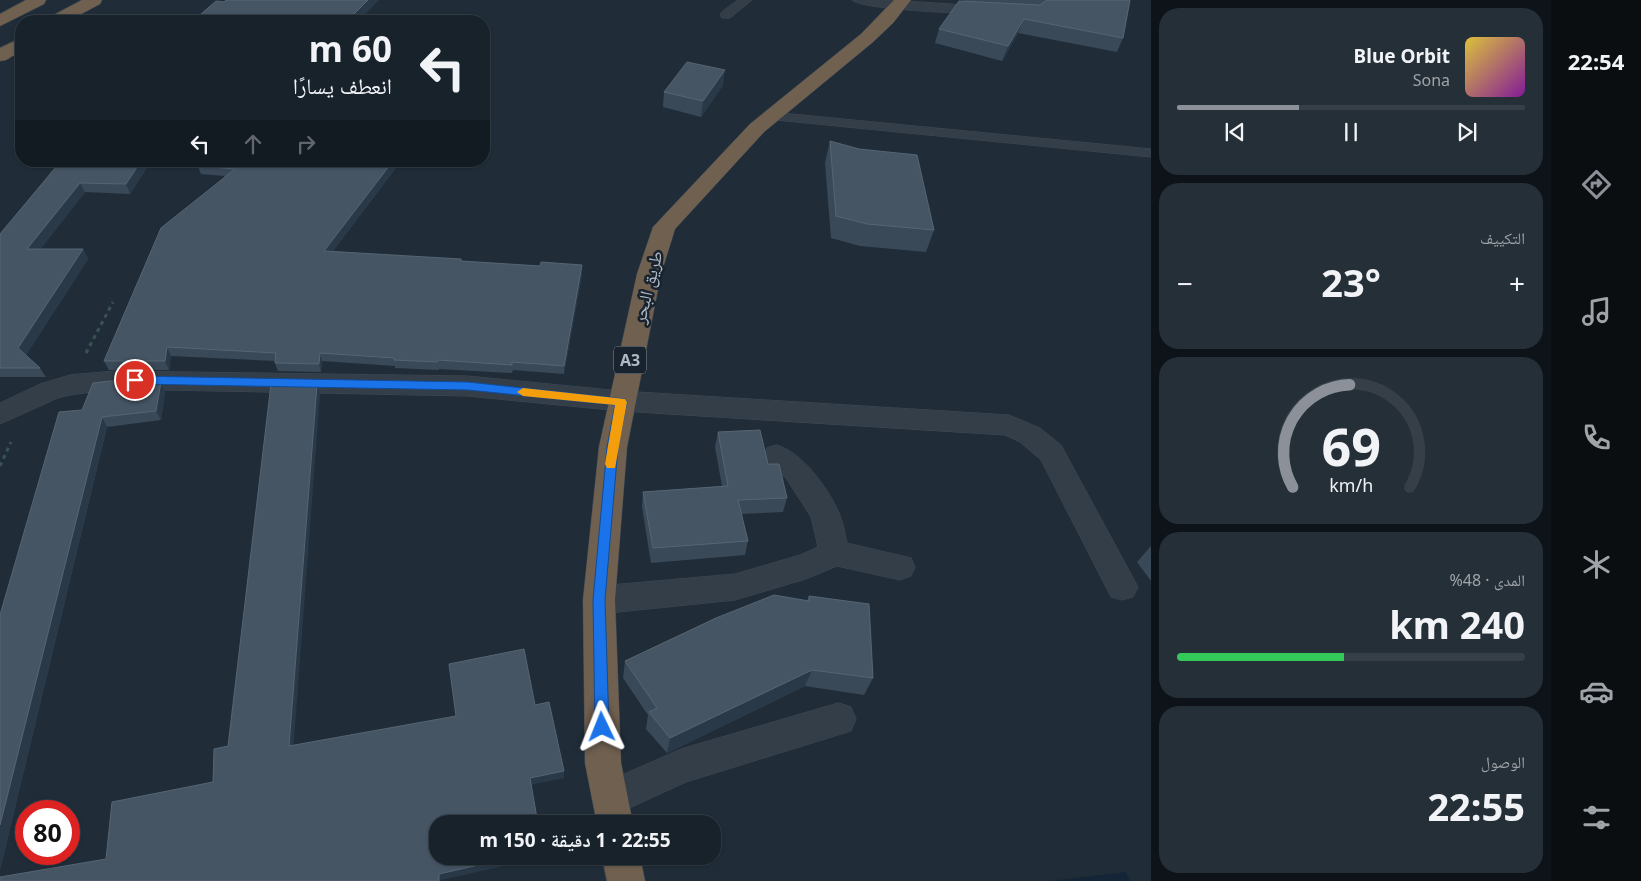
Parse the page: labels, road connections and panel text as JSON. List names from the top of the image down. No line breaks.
{"streets":{"highway":["طريق البحر","A3"]},"page":{"tabs":"22:54","turn":["60 m","انعطف يسارًا"],"song":["Blue Orbit","Sona"],"tile":["التكييف",["المدى · 48%","240 km"],["الوصول","22:55"]],"heat":["−","23°","+"],"limit":"80","trip":"22:55 · 1 دقيقة · 150 m","gauge":["69","km/h"]}}
